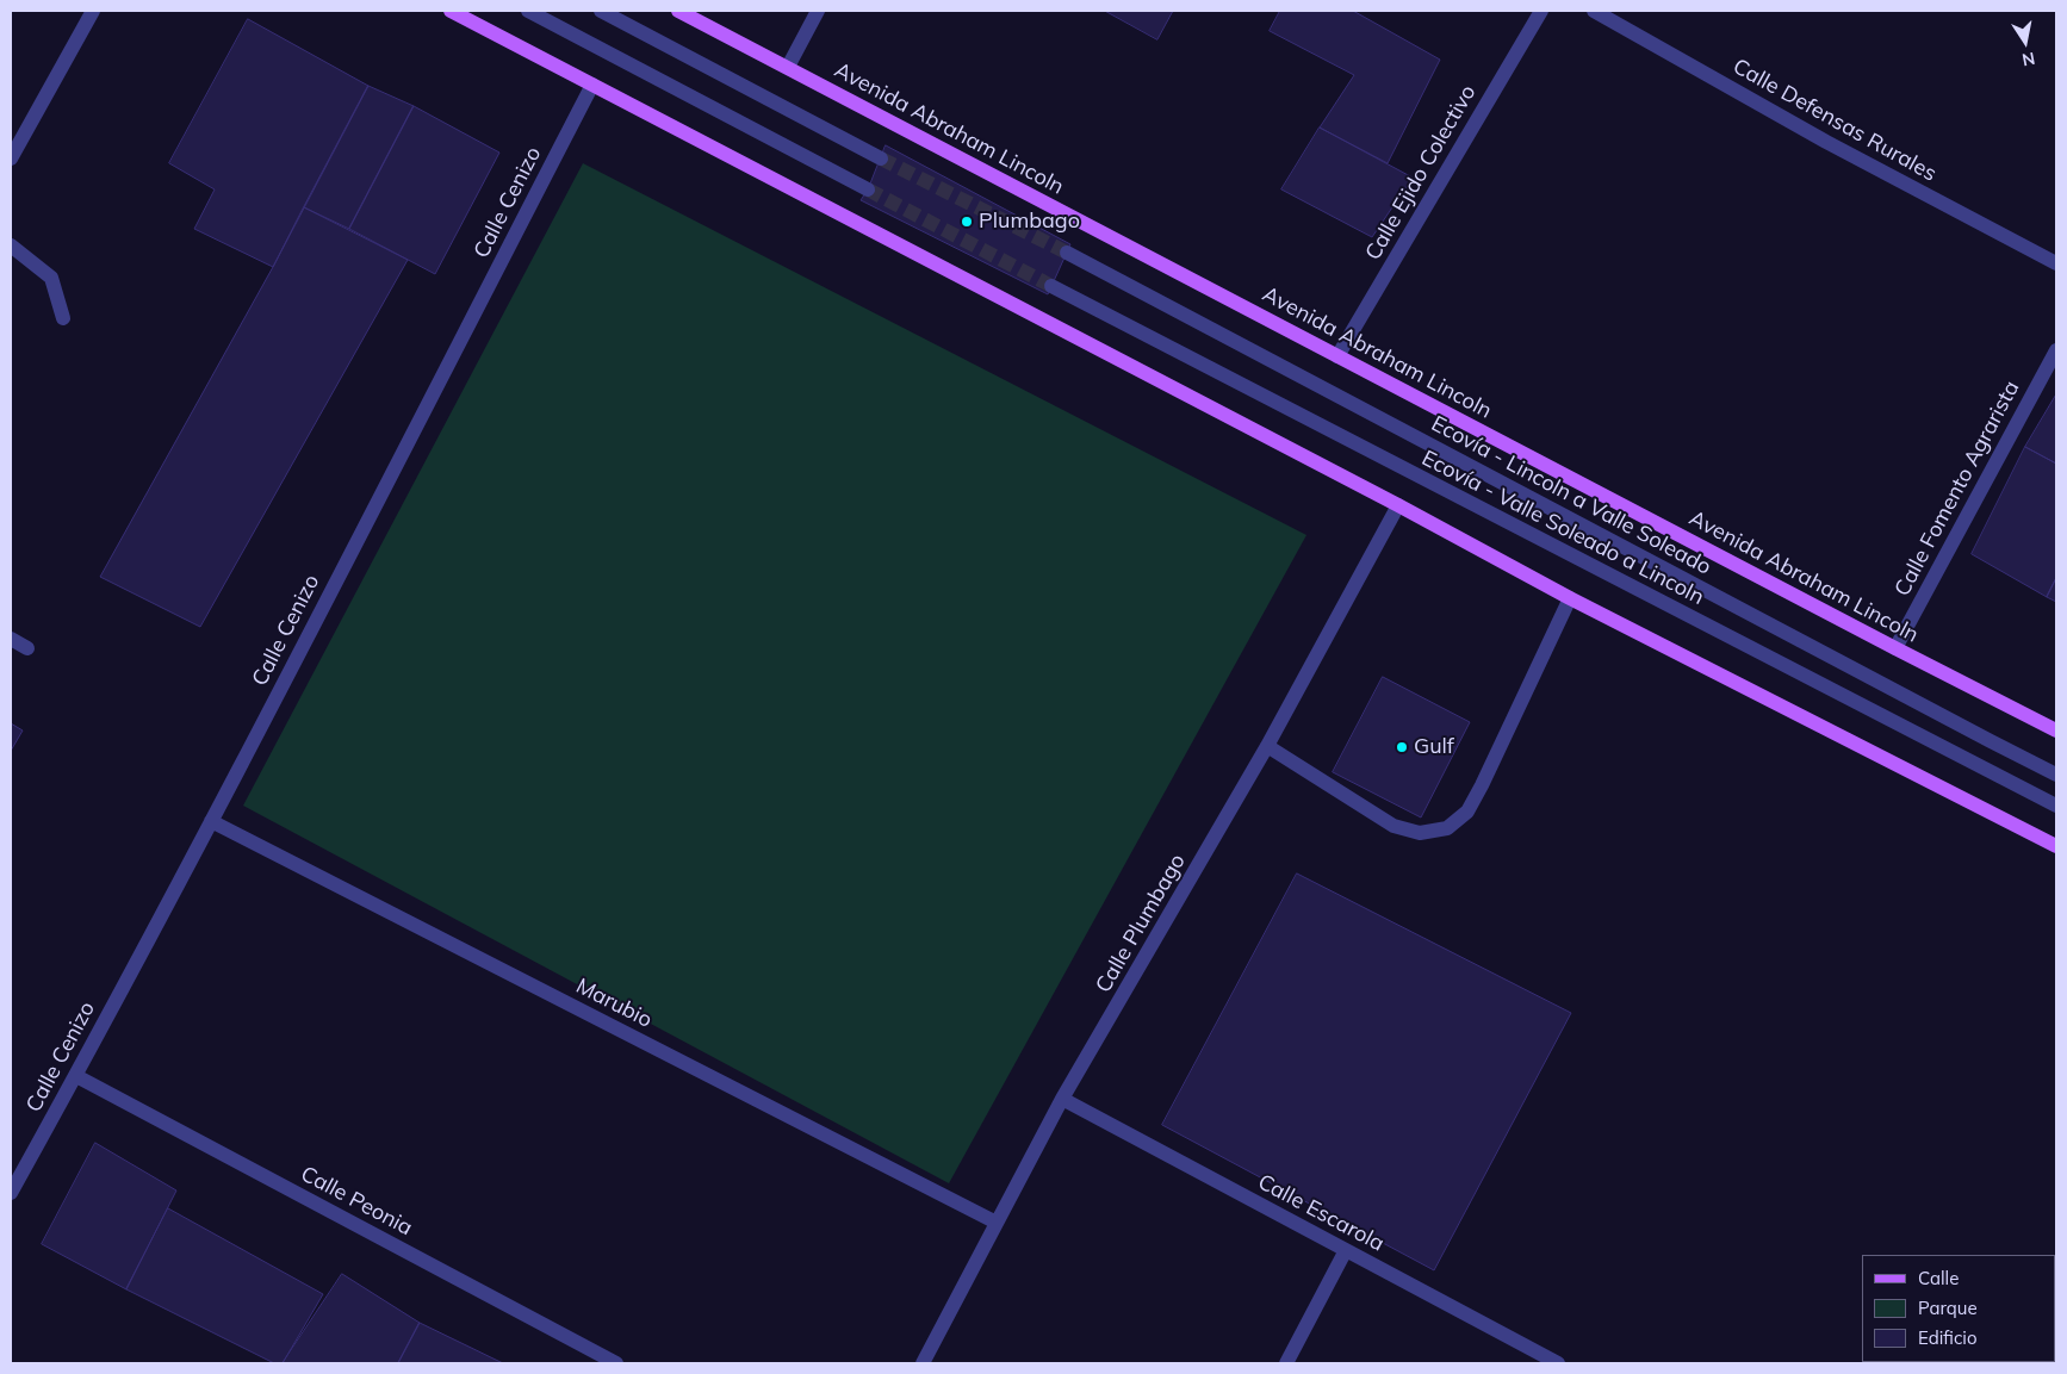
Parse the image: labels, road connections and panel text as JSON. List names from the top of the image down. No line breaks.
{"streets":{"main road":["Avenida Abraham Lincoln"],"street":["Calle Defensas Rurales","Calle Ejido Colectivo","Calle Cenizo","Calle Fomento Agrarista","Ecovía - Lincoln a Valle Soleado","Ecovía - Valle Soleado a Lincoln","Calle Plumbago","Marubio","Calle Peonia","Calle Escarola"]},"crossings":[["Avenida Abraham Lincoln","Calle Ejido Colectivo"],["Avenida Abraham Lincoln","Calle Fomento Agrarista"],["Calle Cenizo","Marubio"],["Calle Cenizo","Calle Peonia"],["Calle Plumbago","Marubio"],["Calle Plumbago","Calle Escarola"]],"places":["Plumbago","Gulf"],"legend":["Calle","Parque","Edificio"],"north":"bottom"}
